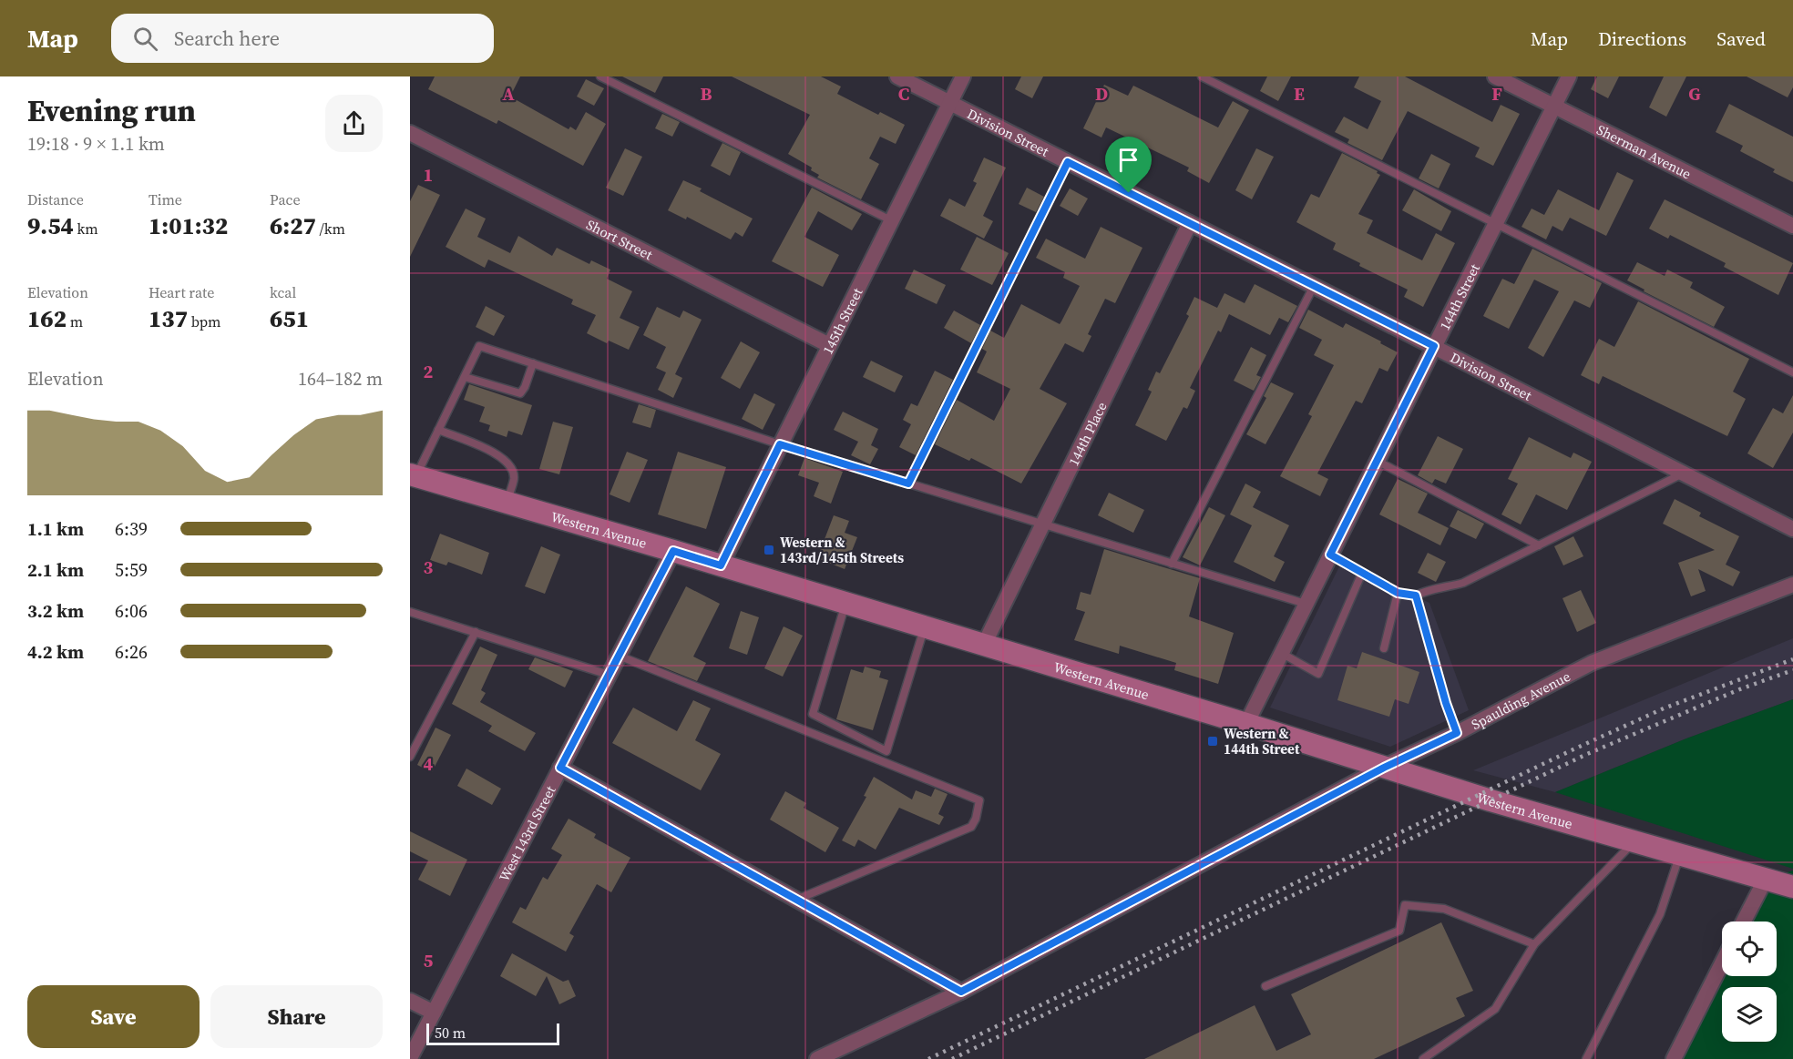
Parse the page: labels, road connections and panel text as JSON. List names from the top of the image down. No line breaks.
{"streets":{"main road":["Western Avenue"],"street":["Division Street","Sherman Avenue","Short Street","144th Street","145th Street","144th Place","Spaulding Avenue","West 143rd Street"]},"crossings":[["Division Street","144th Street"],["Division Street","145th Street"],["Division Street","144th Place"],["Sherman Avenue","144th Street"],["Short Street","145th Street"],["144th Street","Western Avenue"],["145th Street","Western Avenue"],["144th Place","Western Avenue"],["Western Avenue","Spaulding Avenue"],["Western Avenue","West 143rd Street"]],"places":{"transit":["Western & 143rd/145th Streets","Western & 144th Street"]},"scale_bar":"50 m","page":{"header":"Map","search":"Search here","nav":["Map","Directions","Saved"],"heading":["Evening run","19:18 · 9 × 1.1 km"],"stats":[["Distance","9.54 km"],["Time","1:01:32"],["Pace","6:27 /km"],["Elevation","162 m"],["Heart rate","137 bpm"],["kcal","651"]],"chart":["Elevation","164–182 m"],"list":[{"name":"1.1 km","note":"6:39"},{"name":"2.1 km","note":"5:59"},{"name":"3.2 km","note":"6:06"},{"name":"4.2 km","note":"6:26"}],"buttons":["Save","Share"],"scale":"50 m"},"grid":{"columns":["A","B","C","D","E","F","G"],"rows":["1","2","3","4","5"]}}
